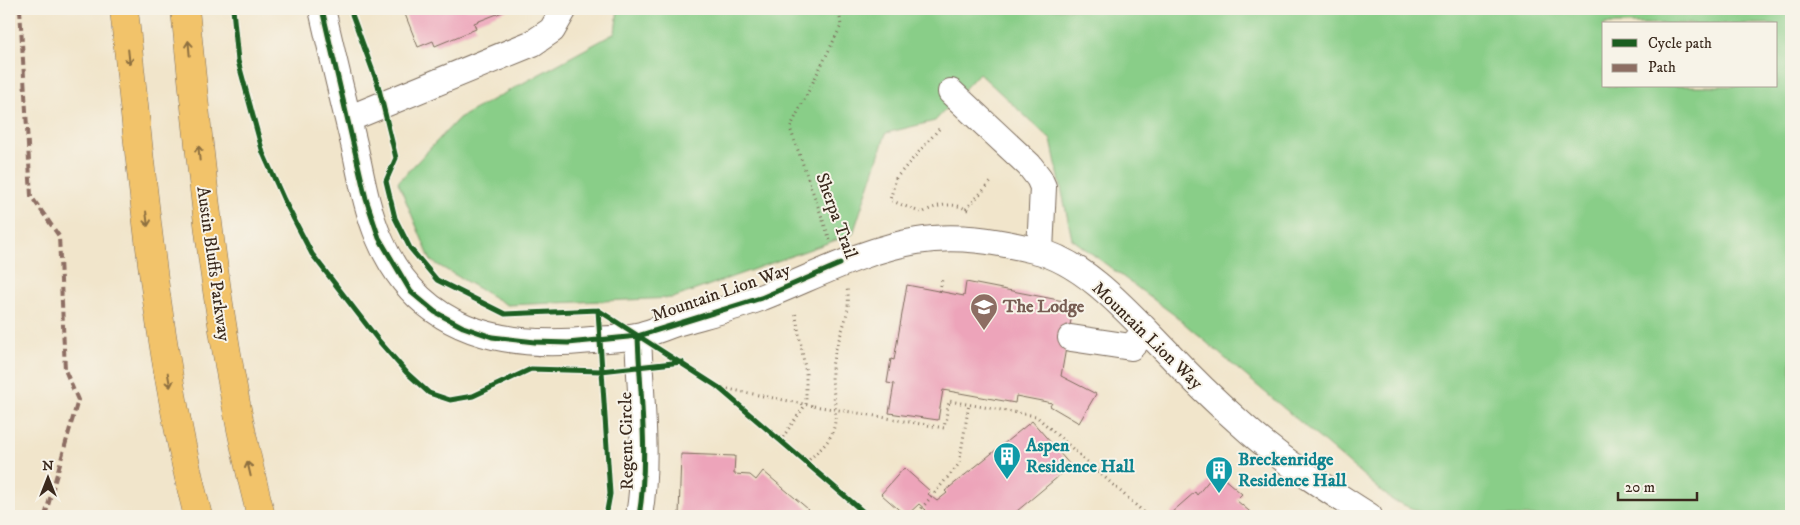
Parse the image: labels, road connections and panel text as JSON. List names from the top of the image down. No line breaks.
{"streets":{"main road":["Austin Bluffs Parkway"],"street":["Mountain Lion Way","Regent Circle"],"cycle path":["Sherpa Trail"]},"crossings":[["Sherpa Trail","Mountain Lion Way"],["Mountain Lion Way","Regent Circle"]],"places":{"school or university":["The Lodge"],"building":["Aspen Residence Hall","Breckenridge Residence Hall"]},"legend":["Cycle path","Path"],"scale_bar":"20 m","north":"top"}
